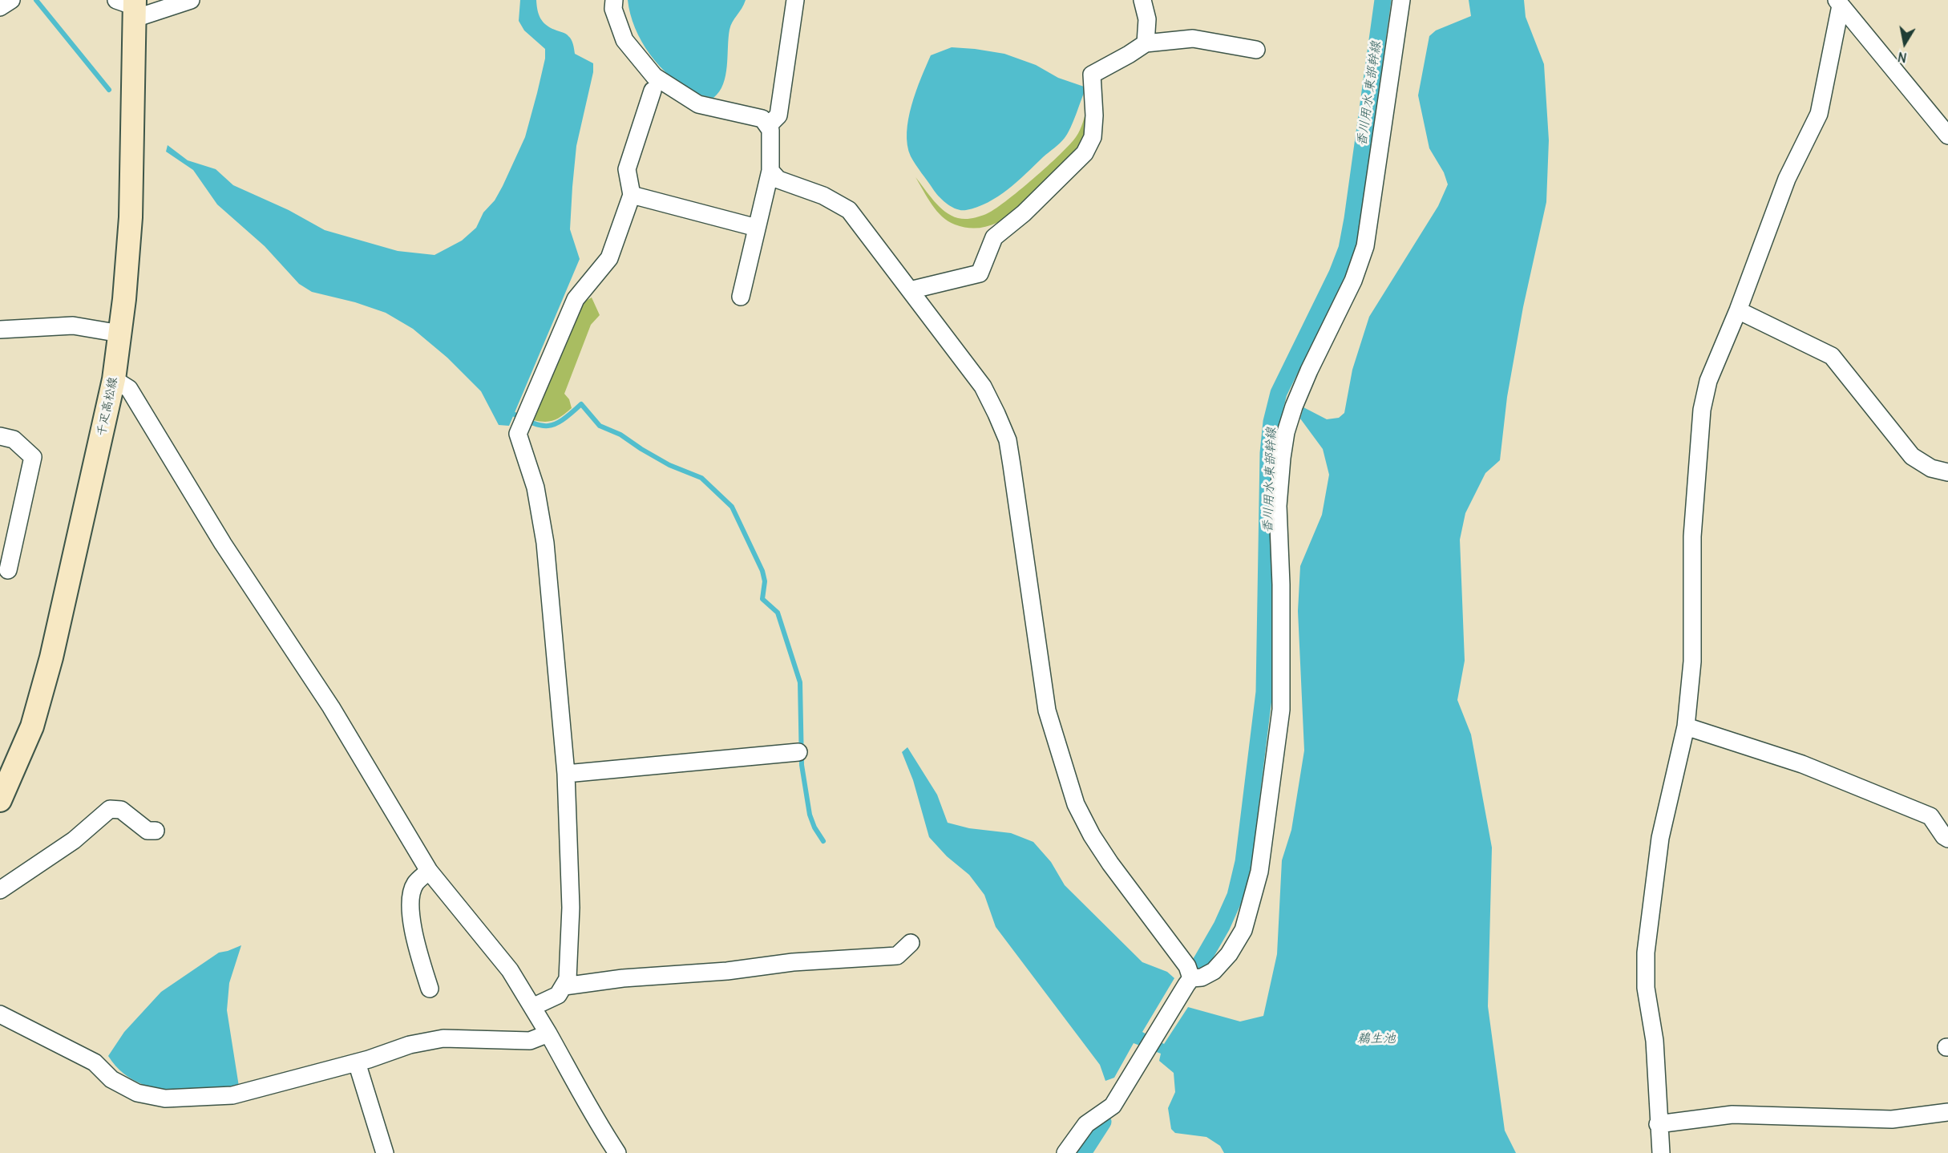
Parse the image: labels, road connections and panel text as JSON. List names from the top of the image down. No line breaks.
{"streets":{"main road":["千疋高松線"]},"water":["香川用水 東部幹線","鵜生池"],"north":"bottom"}
